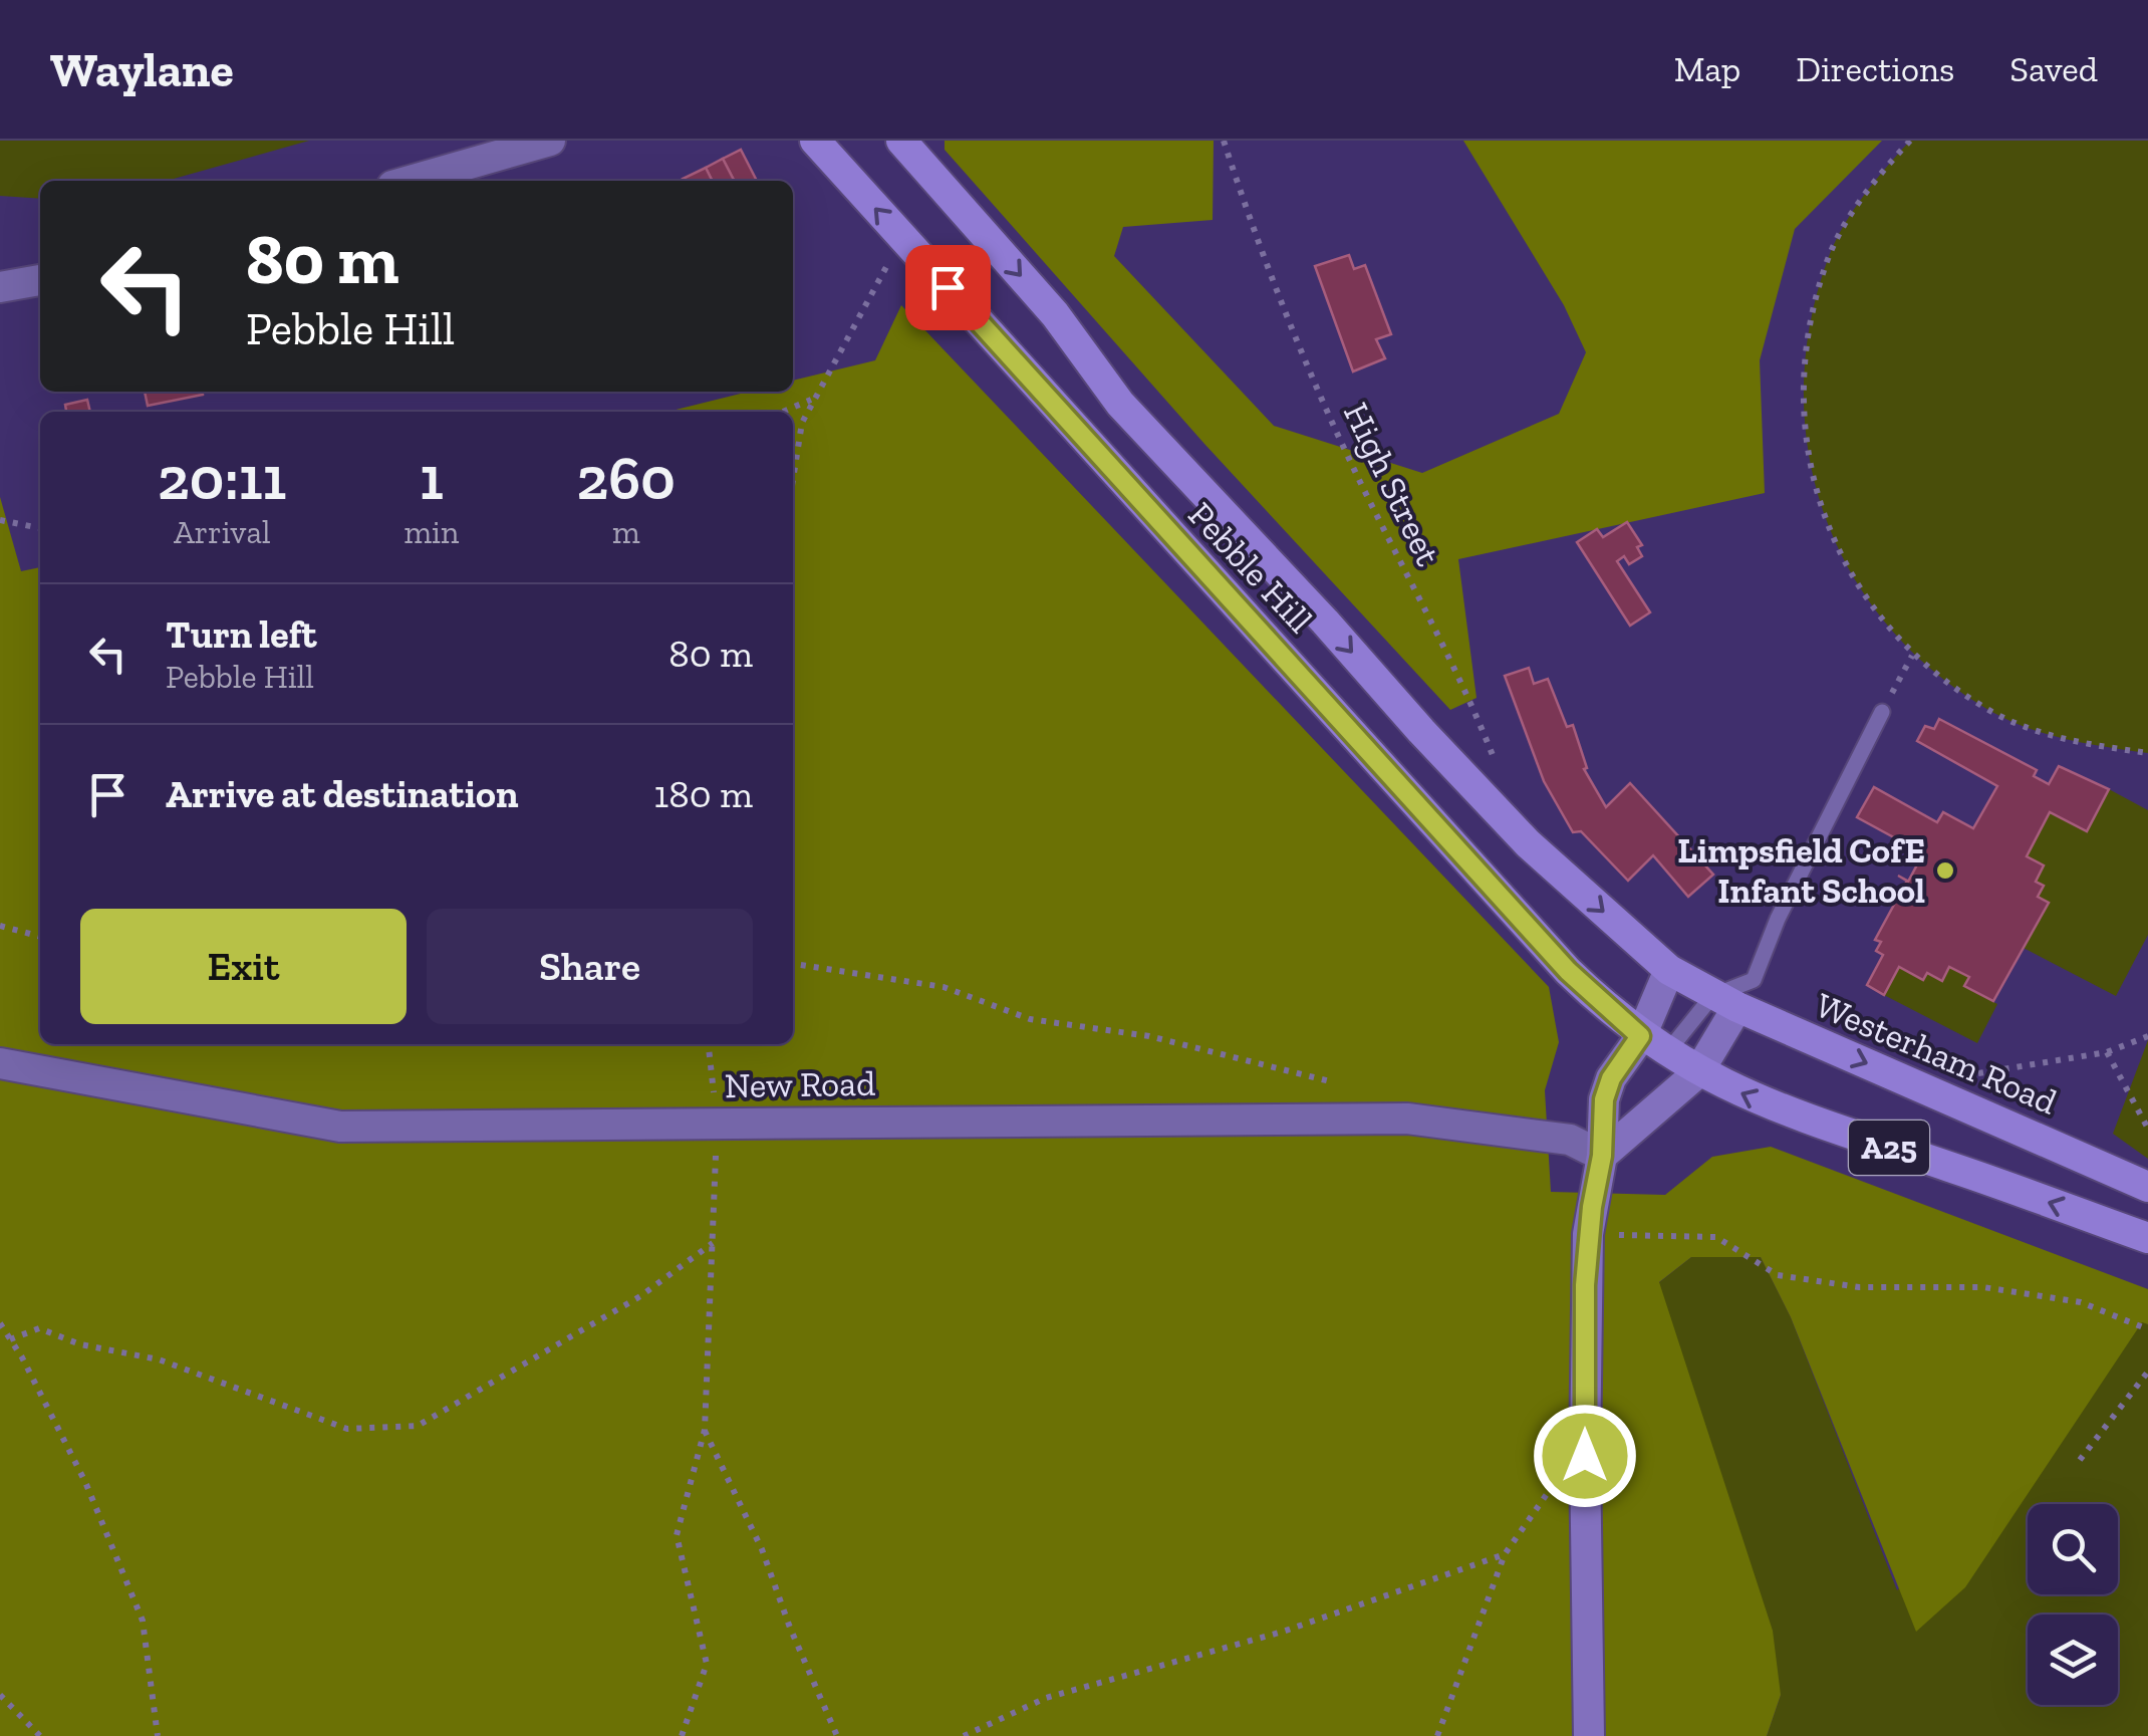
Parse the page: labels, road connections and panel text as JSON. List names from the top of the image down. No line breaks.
{"streets":{"main road":["Pebble Hill","Westerham Road","A25"],"street":["New Road"],"path":["High Street"]},"crossings":[["Pebble Hill","Westerham Road"],["Pebble Hill","A25"]],"places":["Limpsfield CofE Infant School"],"page":{"header":"Waylane","nav":["Map","Directions","Saved"],"turn":["80 m","Pebble Hill"],"eta":["20:11","Arrival","1","min","260","m"],"list":[{"name":"Turn left","note":"Pebble Hill","value":"80 m"},{"name":"Arrive at destination","value":"180 m"}],"buttons":["Exit","Share"]}}
